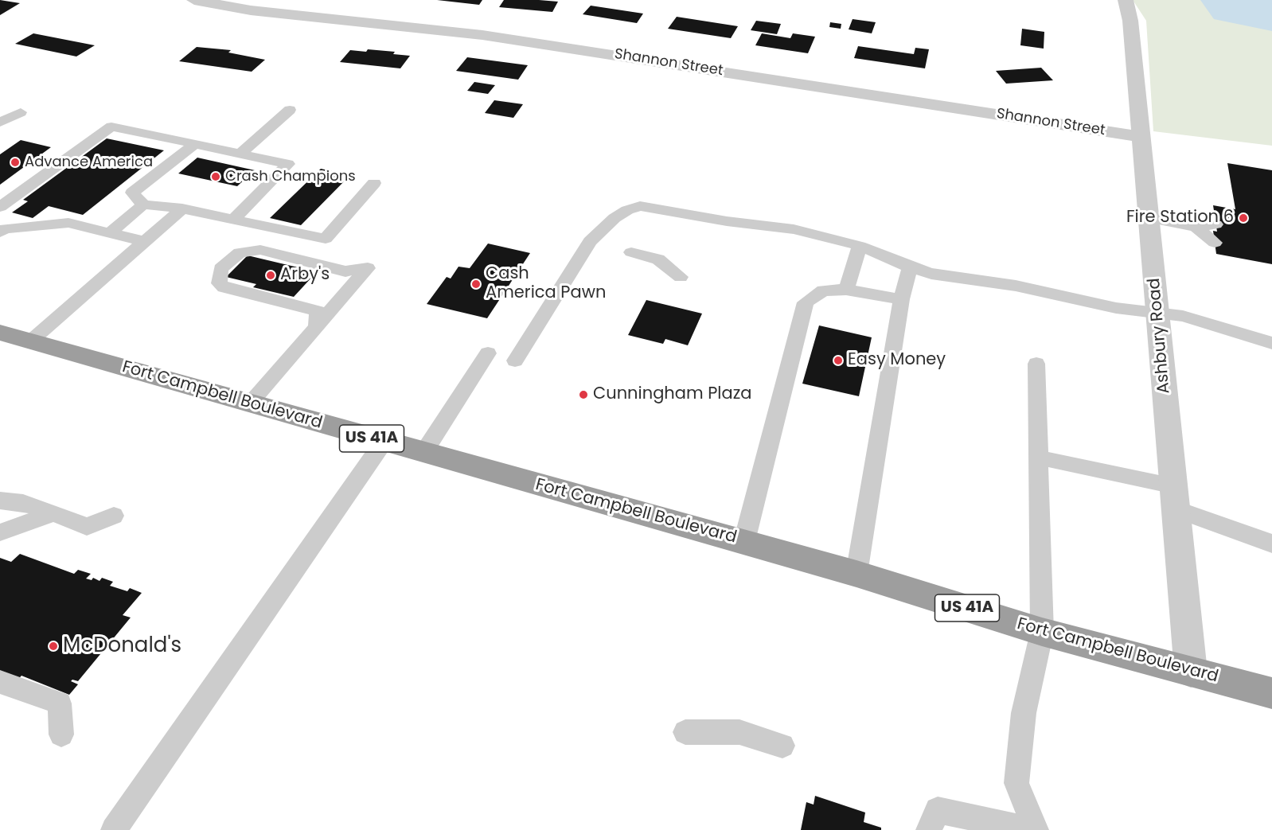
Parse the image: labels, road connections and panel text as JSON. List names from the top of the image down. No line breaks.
{"streets":{"highway":["Fort Campbell Boulevard","US 41A"],"street":["Shannon Street","Ashbury Road"]},"crossings":[["Shannon Street","Ashbury Road"],["Ashbury Road","Fort Campbell Boulevard"]],"places":["Advance America","Crash Champions","Fire Station 6","Arby's","Cash America Pawn","Easy Money","Cunningham Plaza","McDonald's"]}
